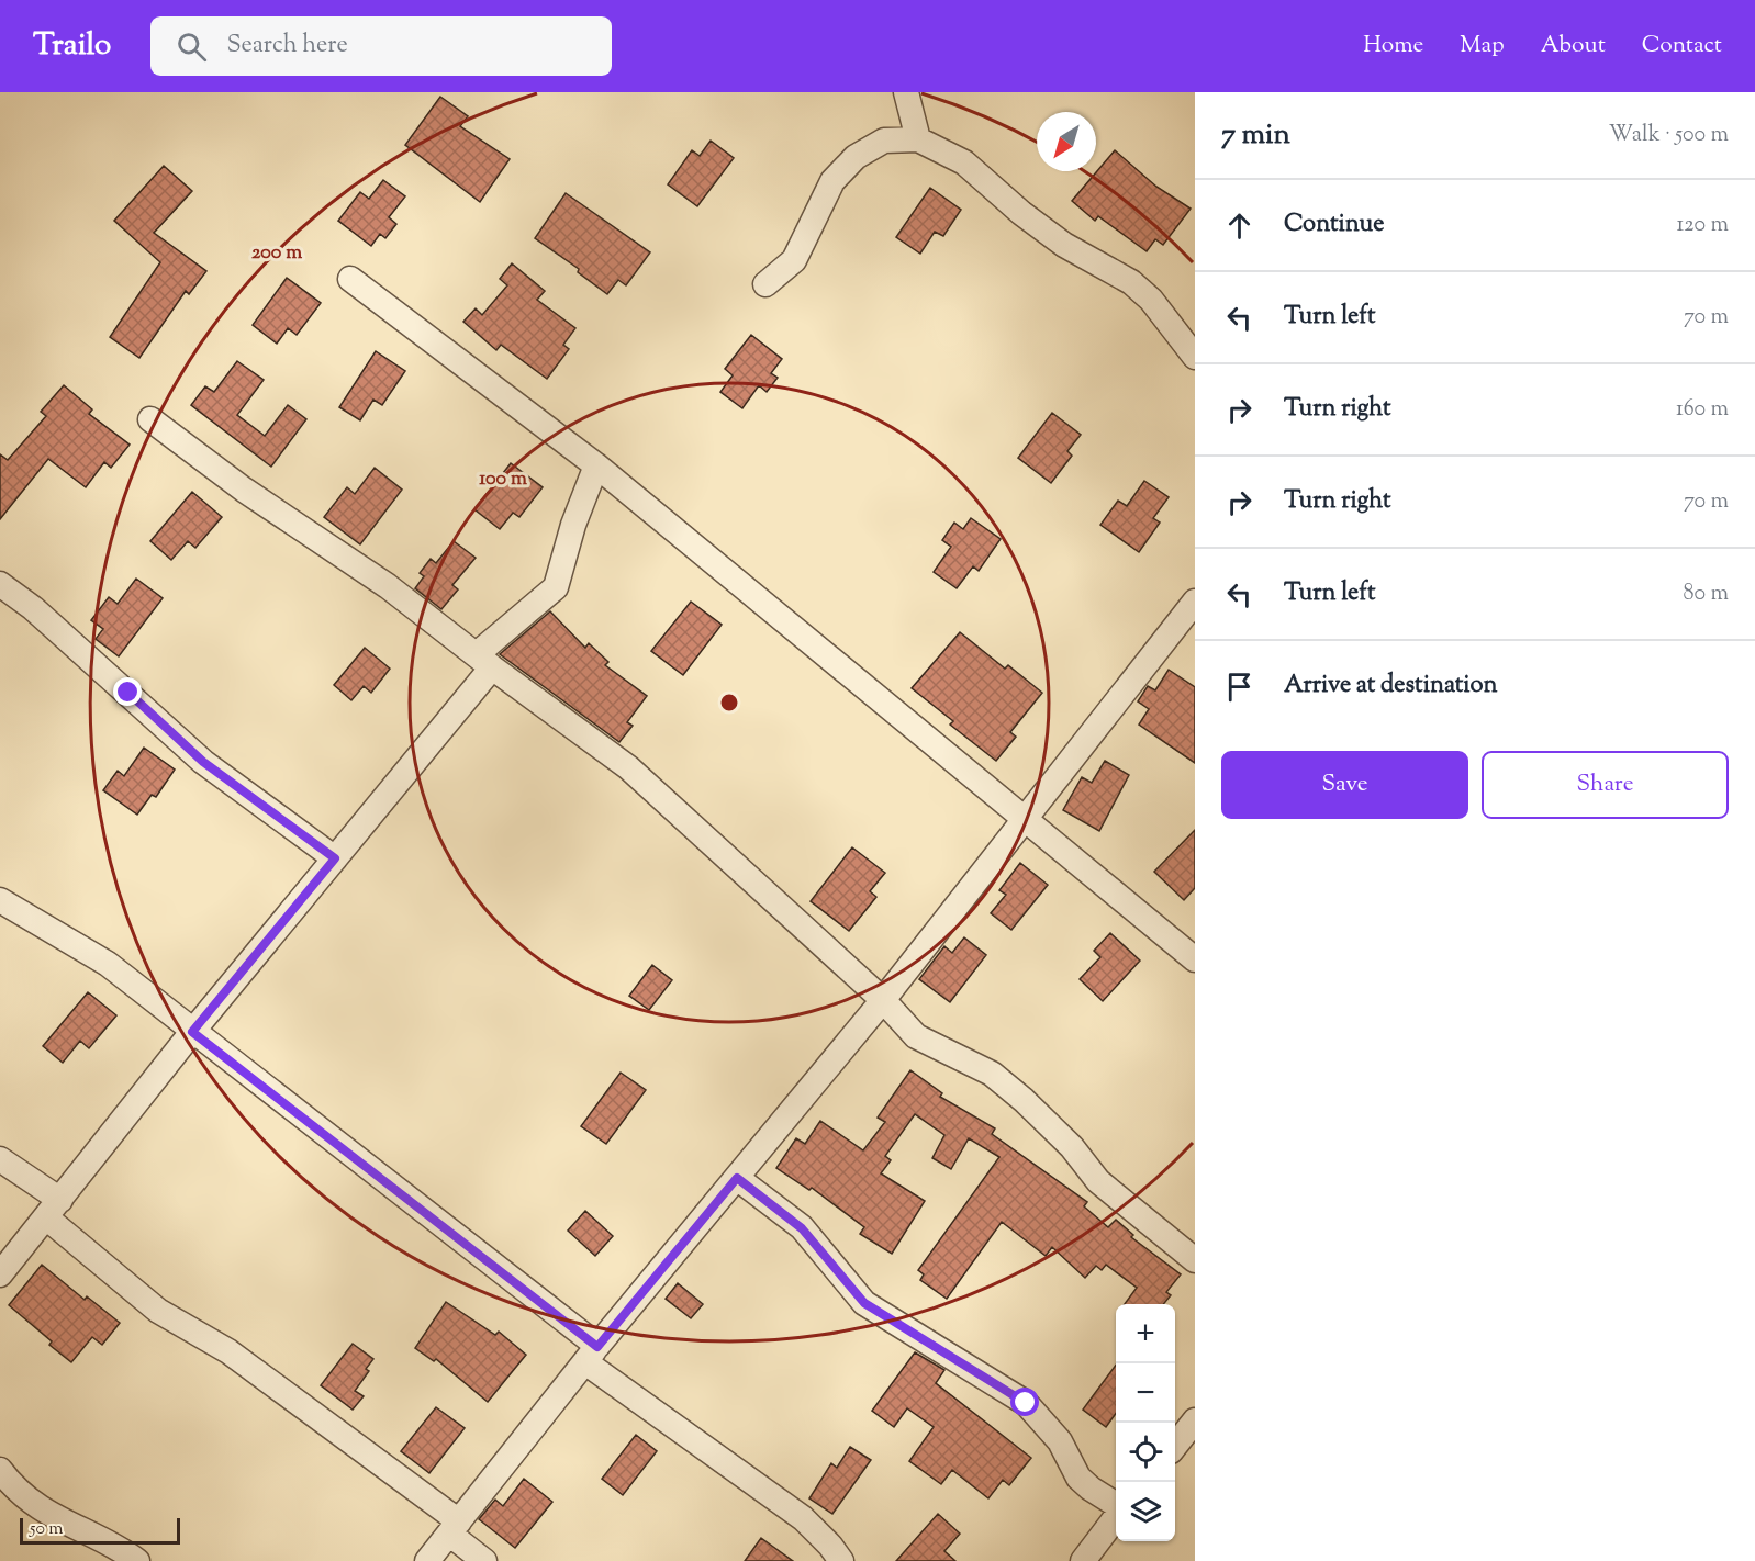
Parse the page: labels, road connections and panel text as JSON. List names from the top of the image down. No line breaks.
{"scale_bar":"50 m","north":"bottom left","page":{"header":"Trailo","search":"Search here","nav":["Home","Map","About","Contact"],"heading":["7 min","Walk · 500 m"],"list":[["Continue","120 m"],["Turn left","70 m"],["Turn right","160 m"],["Turn right","70 m"],["Turn left","80 m"],"Arrive at destination"],"buttons":["Save","Share"],"map_buttons":["+","−"],"scale":"50 m"},"rings":["200 m","100 m"]}
